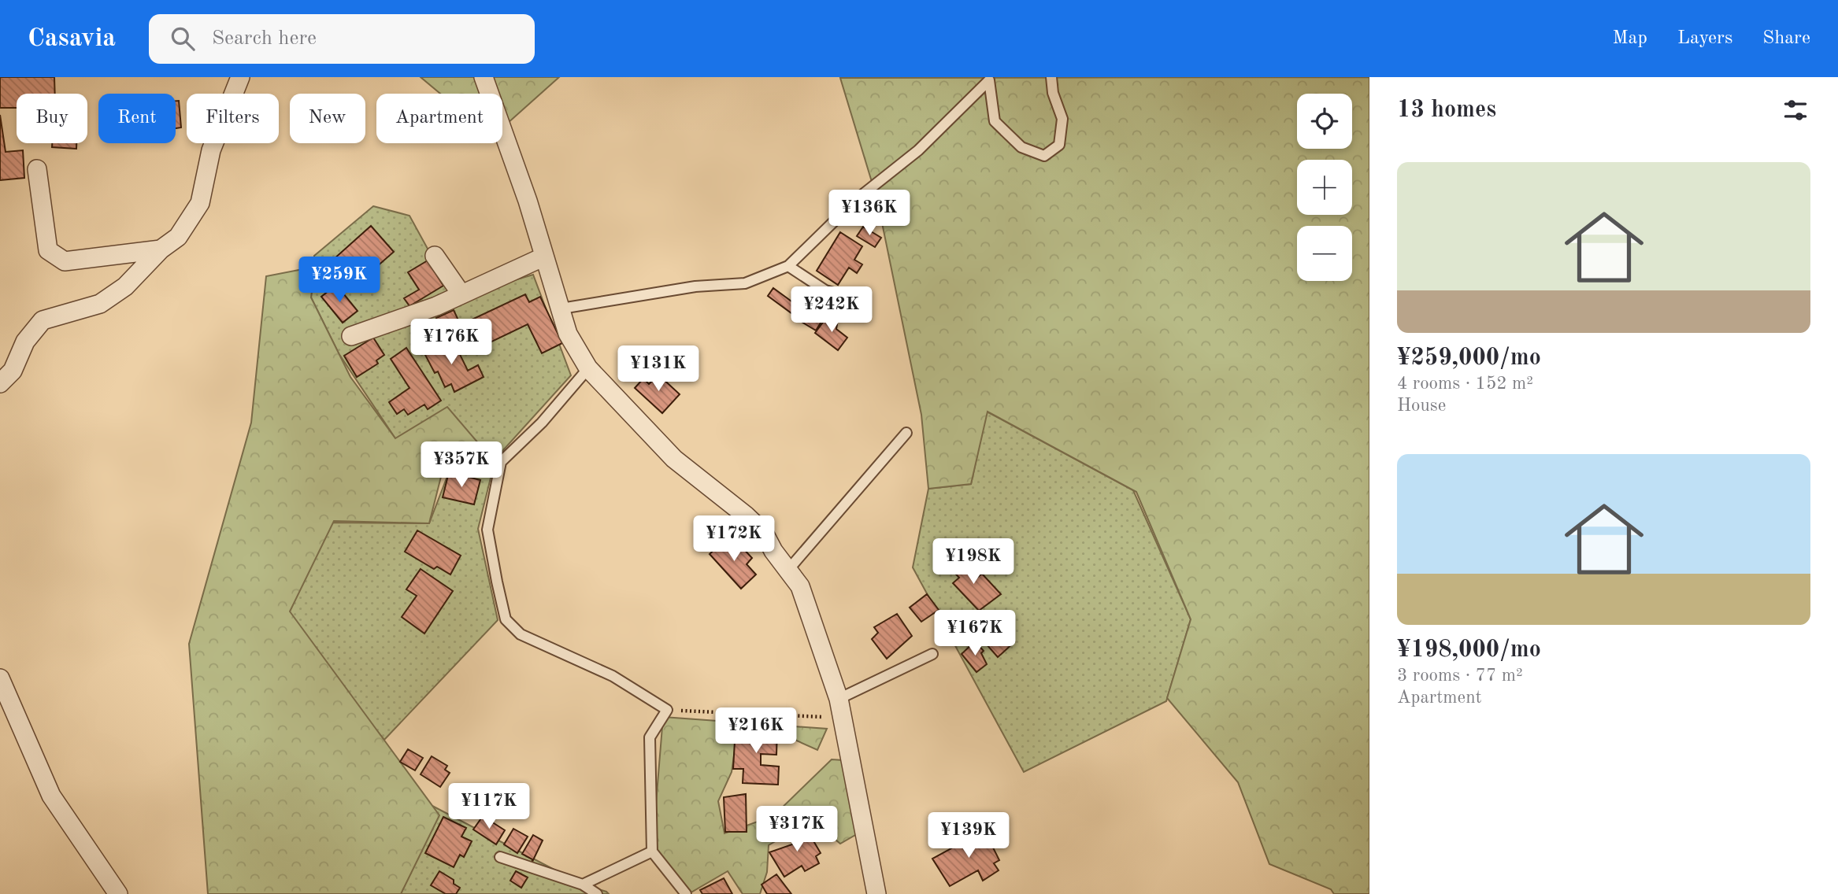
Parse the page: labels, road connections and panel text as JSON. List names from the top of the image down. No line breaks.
{"page":{"header":"Casavia","search":"Search here","nav":["Map","Layers","Share"],"heading":"13 homes","map_buttons":["+","−"],"chip":["Buy","Rent","Filters","New","Apartment"],"list":[{"name":"¥259,000/mo","note":"4 rooms · 152 m² · House"},{"name":"¥198,000/mo","note":"3 rooms · 77 m² · Apartment"}],"price":["¥136K","¥259K","¥242K","¥176K","¥131K","¥357K","¥172K","¥198K","¥167K","¥216K","¥117K","¥317K","¥139K"]}}
